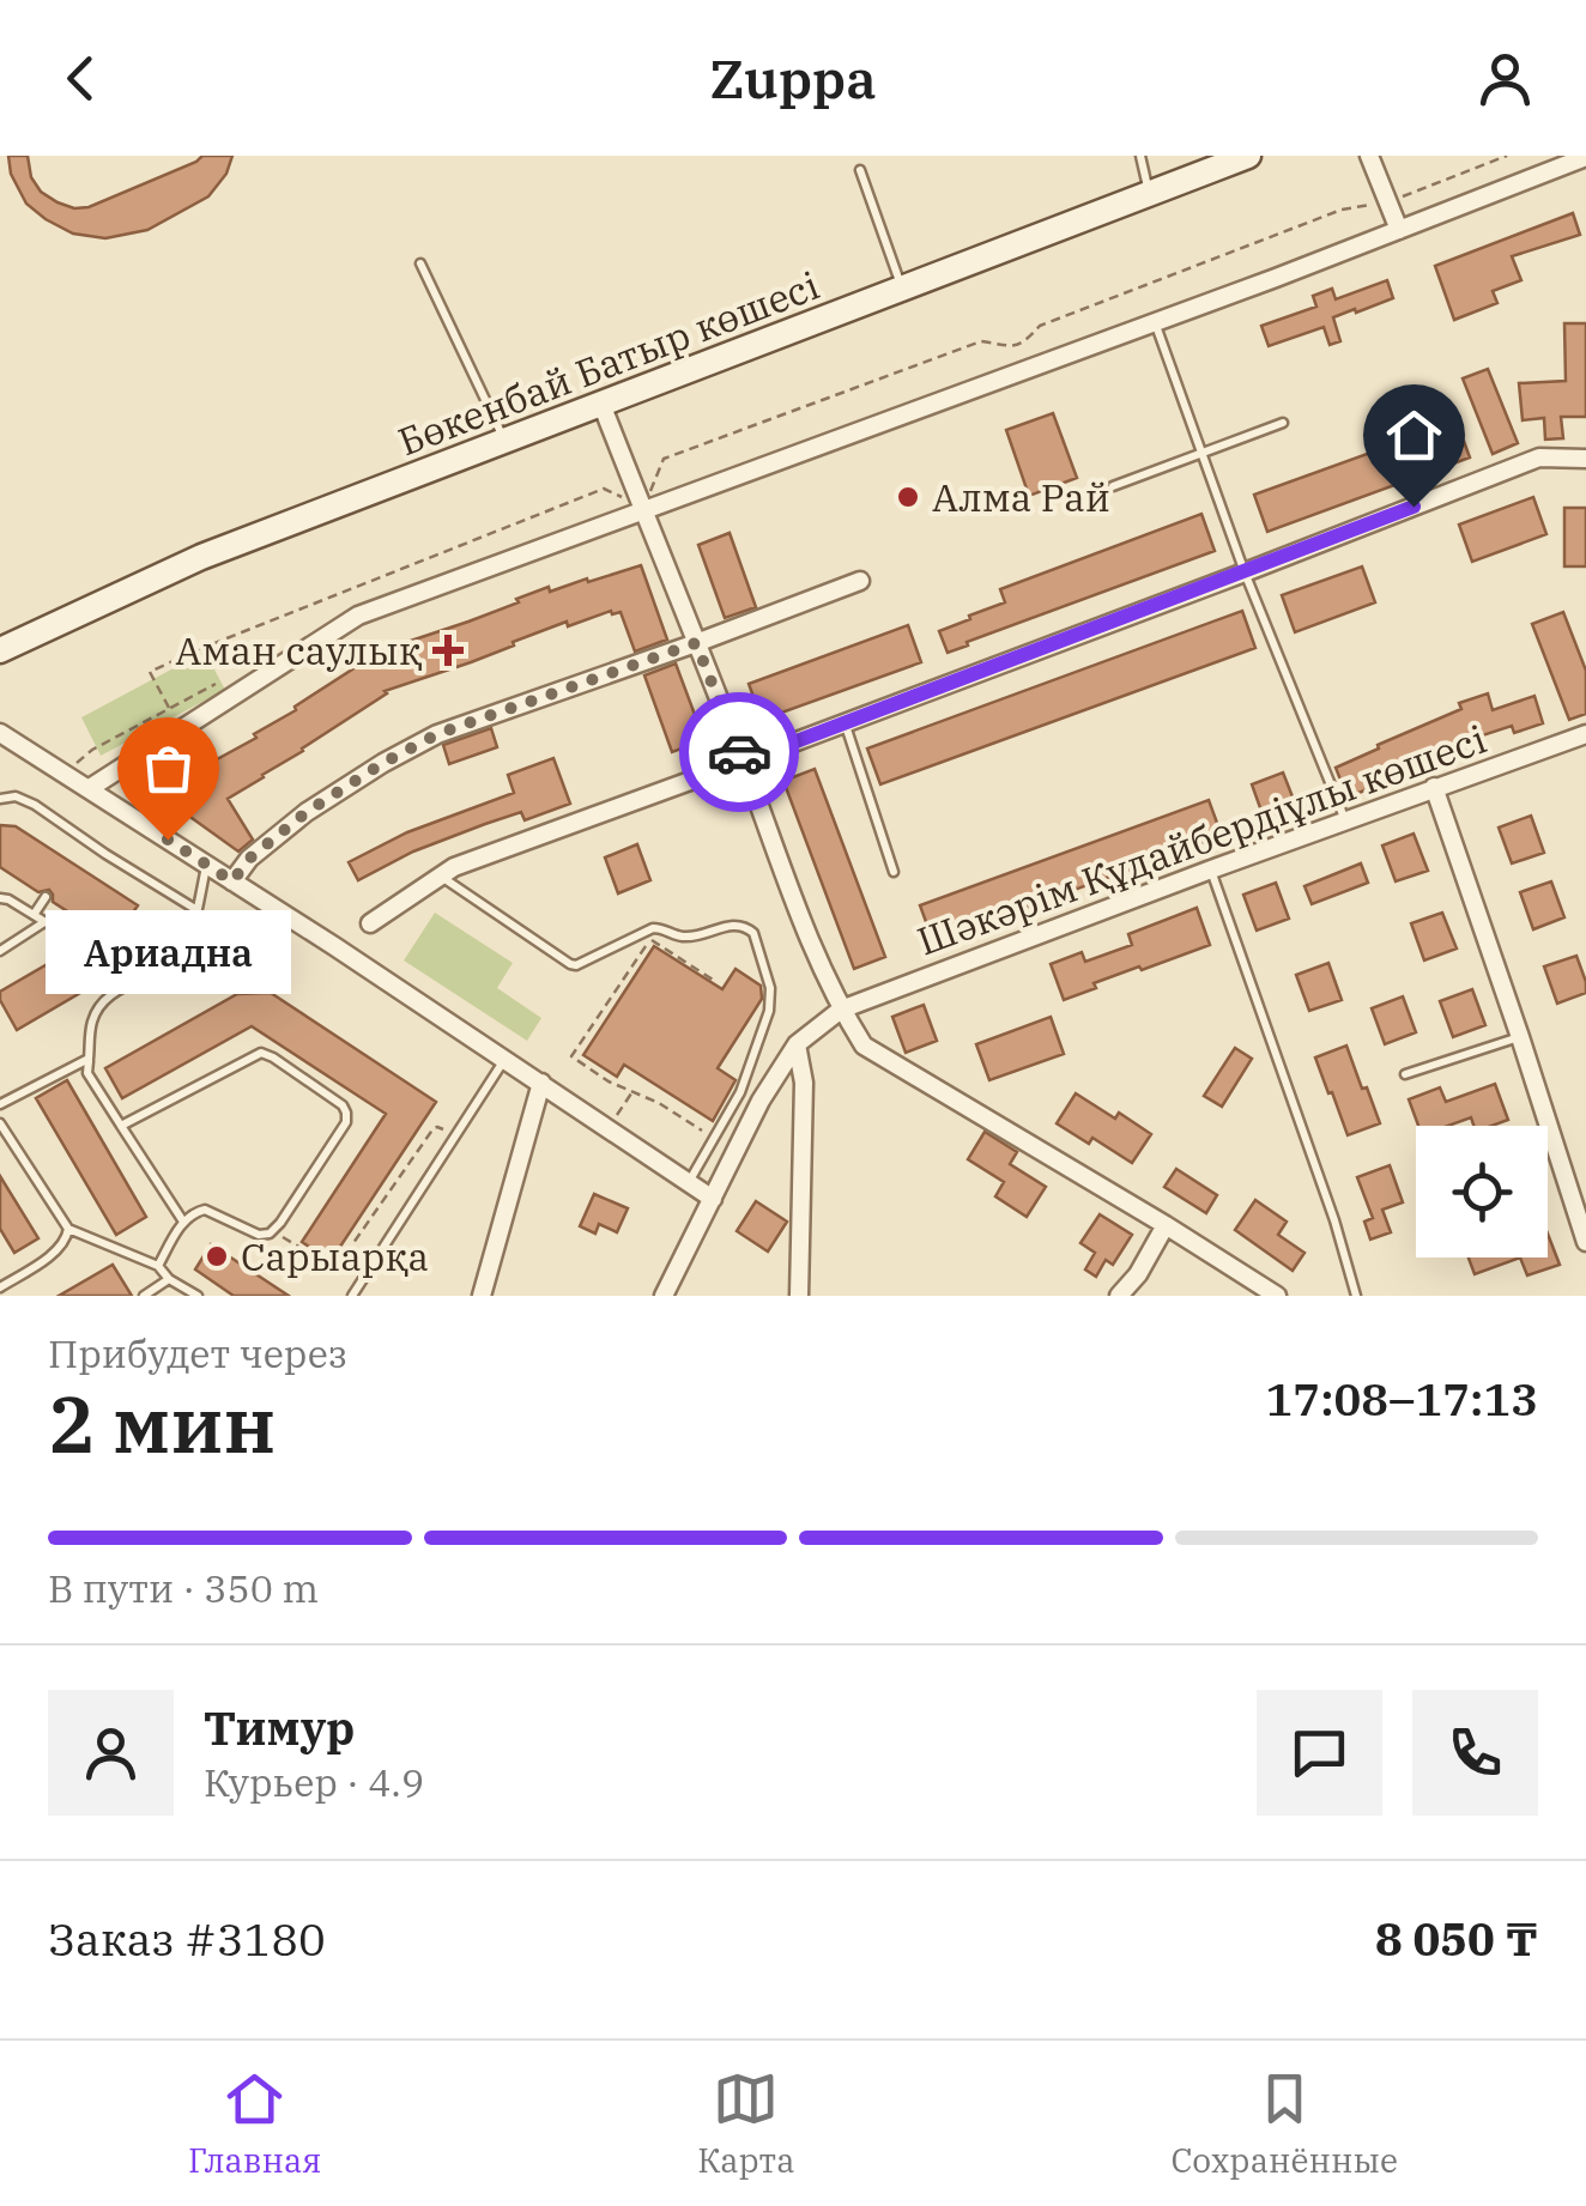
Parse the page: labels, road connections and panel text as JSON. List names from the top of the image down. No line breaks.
{"streets":{"main road":["Бөкенбай Батыр көшесі"],"street":["Шәкәрім Құдайбердіұлы көшесі"]},"places":{"other":["Алма Рай","Ариадна","Сарыарқа"],"health":["Аман саулық"]},"page":{"header":"Zuppa","bubble":"Ариадна","heading":["2 мин","Прибудет через","17:08–17:13"],"panel":["Тимур","Курьер · 4.9","Заказ #3180","8 050 ₸"],"bar":"В пути · 350 m","tabs":["Главная","Карта","Сохранённые"]}}
